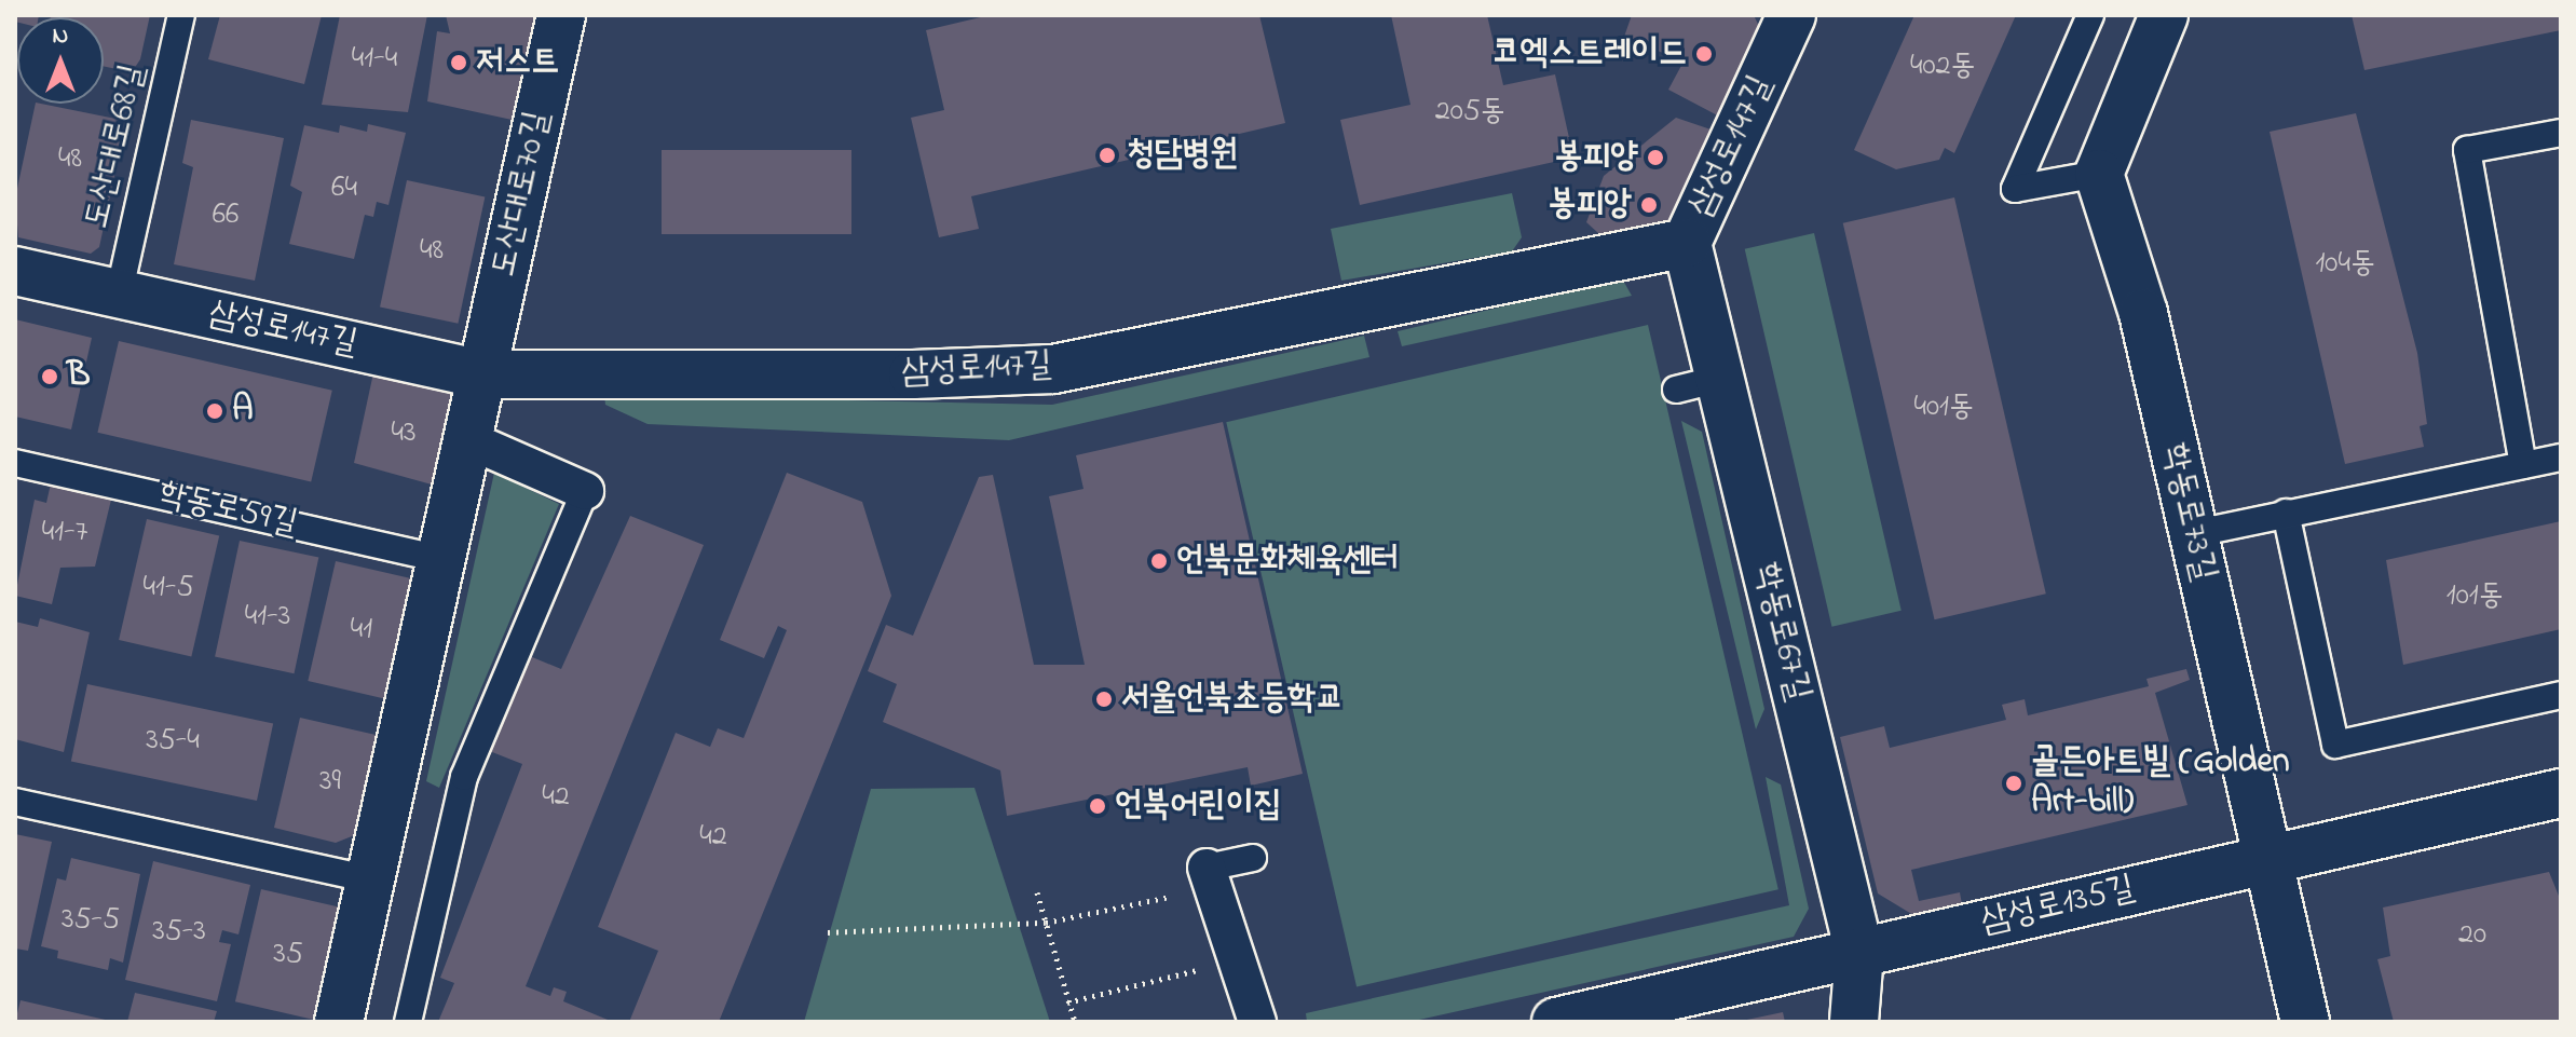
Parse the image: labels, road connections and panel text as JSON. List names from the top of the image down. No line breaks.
{"streets":{"street":["삼성로147길","도산대로70길","학동로73길","학동로67길","삼성로135길"],"lane":["도산대로68길","학동로59길"]},"crossings":[["도산대로68길","삼성로147길"],["삼성로147길","도산대로70길"],["삼성로147길","학동로67길"],["학동로73길","삼성로135길"],["학동로67길","삼성로135길"]],"places":["코엑스트레이드","저스트","청담병원","봉피양","봉피앙","B","A","언북문화체육센터","서울언북초등학교","골든아트빌 (Golden Art-bill)","언북어린이집"],"house_numbers":["41-4","402동","205동","48","64","66","48","104동","401동","43","41-7","41-5","101동","41-3","41","35-4","39","42","42","35-5","35-3","20","35"],"north":"top"}
